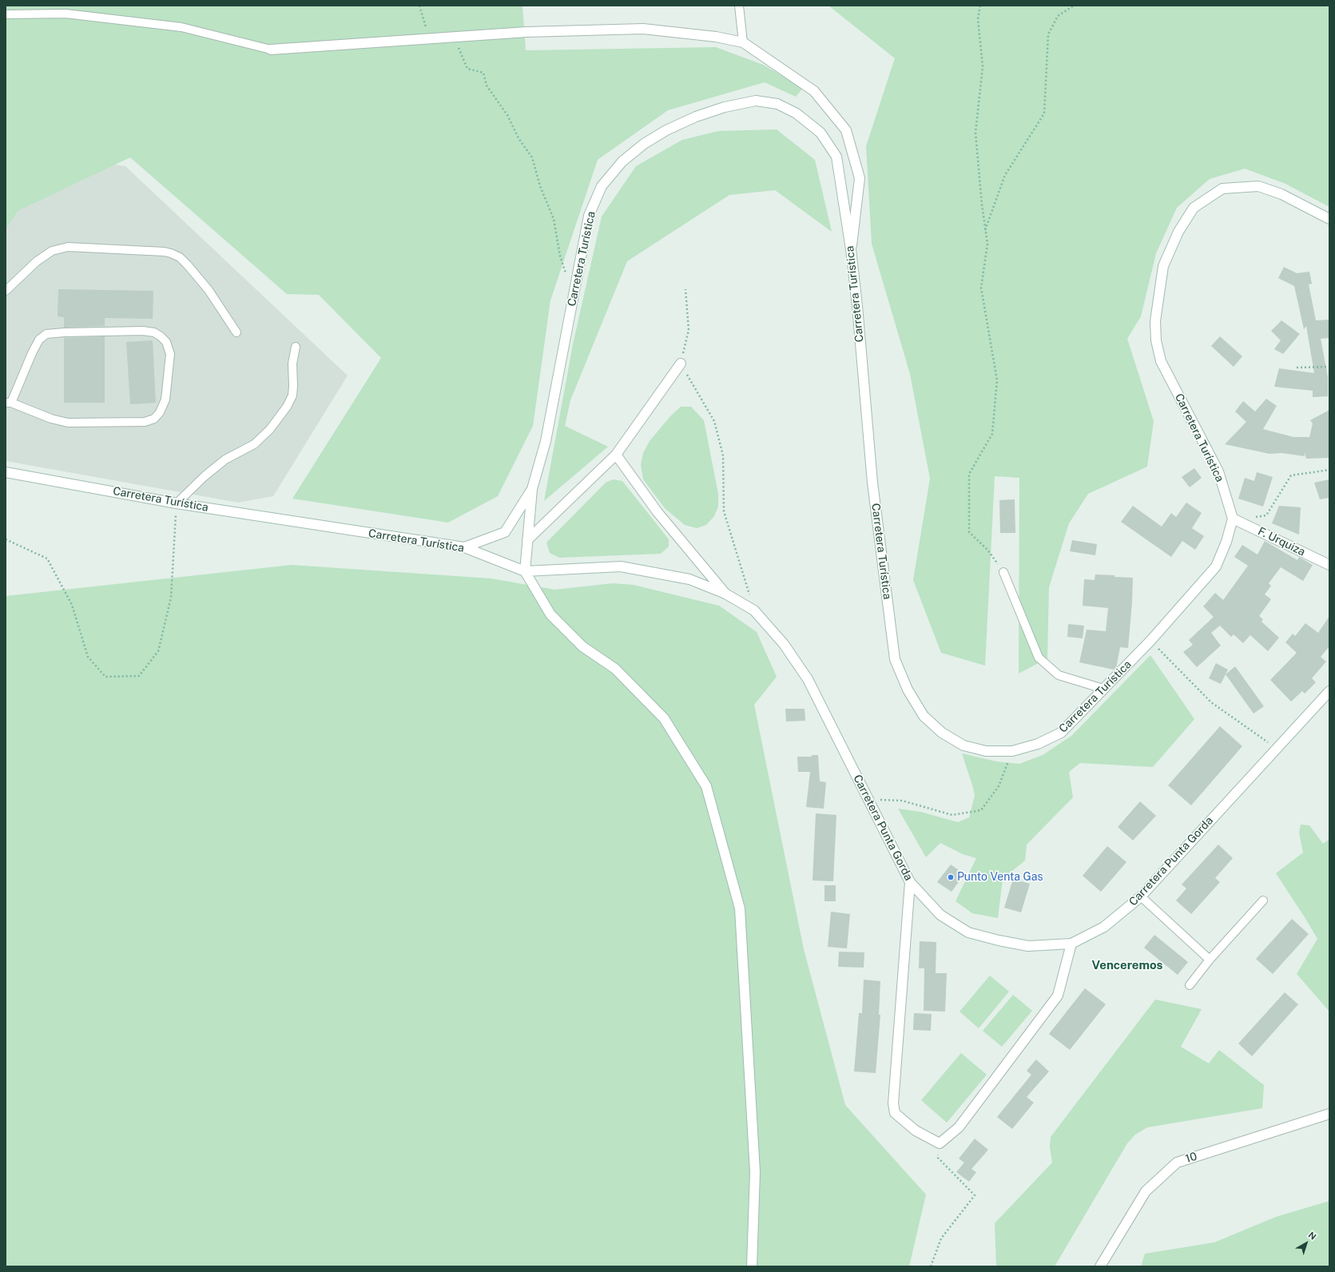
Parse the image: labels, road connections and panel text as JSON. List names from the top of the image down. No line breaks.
{"streets":{"main road":["Carretera Turística","F. Urquiza","Carretera Punta Gorda","10"]},"crossings":[["Carretera Turística","F. Urquiza"],["Carretera Turística","Carretera Punta Gorda"]],"districts":["Venceremos"],"places":["Punto Venta Gas"],"north":"top right"}
